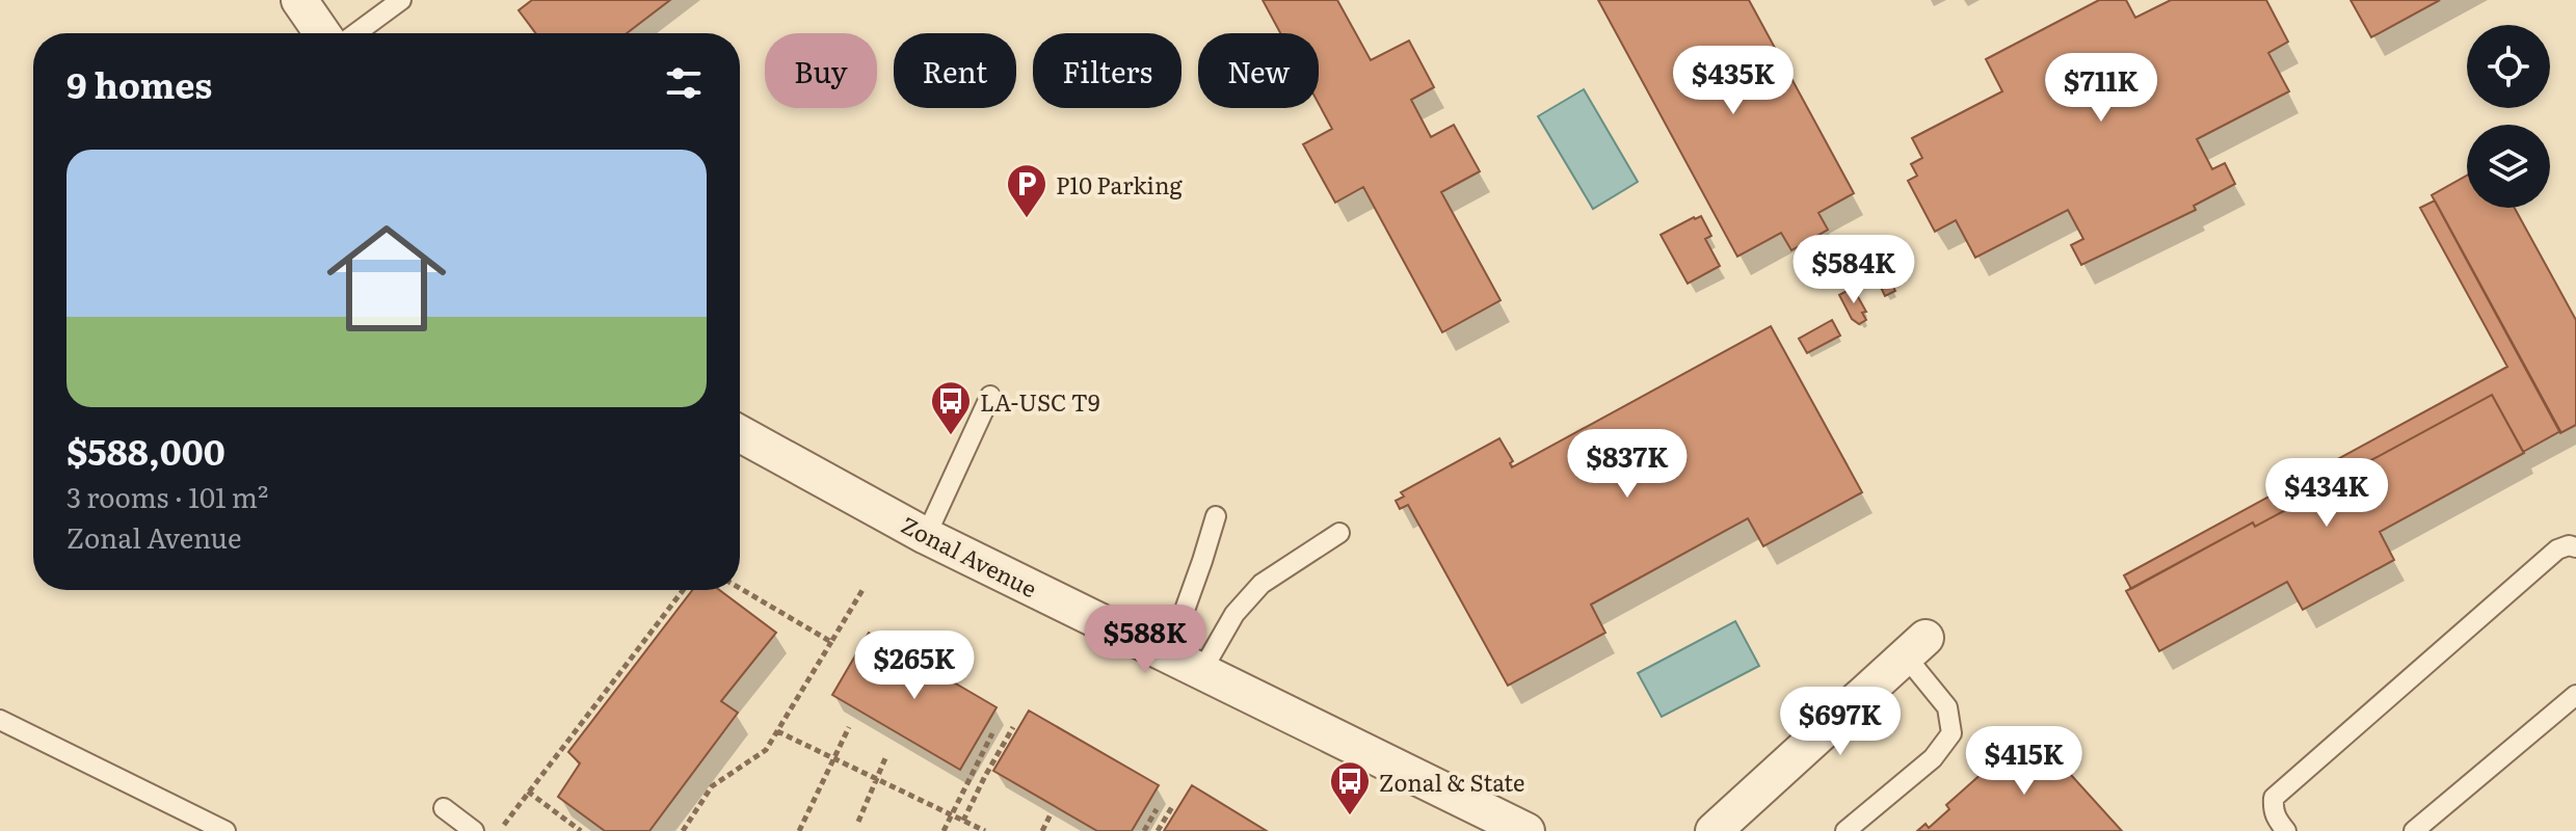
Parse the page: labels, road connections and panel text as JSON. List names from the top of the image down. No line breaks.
{"streets":{"street":["Zonal Avenue"]},"places":{"parking":["P10 Parking"],"bus stop":["LA-USC T9","Zonal & State"]},"page":{"chip":["Buy","Rent","Filters","New"],"heading":"9 homes","price":["$435K","$711K","$584K","$837K","$434K","$588K","$265K","$697K","$415K"],"list":[{"name":"$588,000","note":"3 rooms · 101 m² · Zonal Avenue"}]}}
